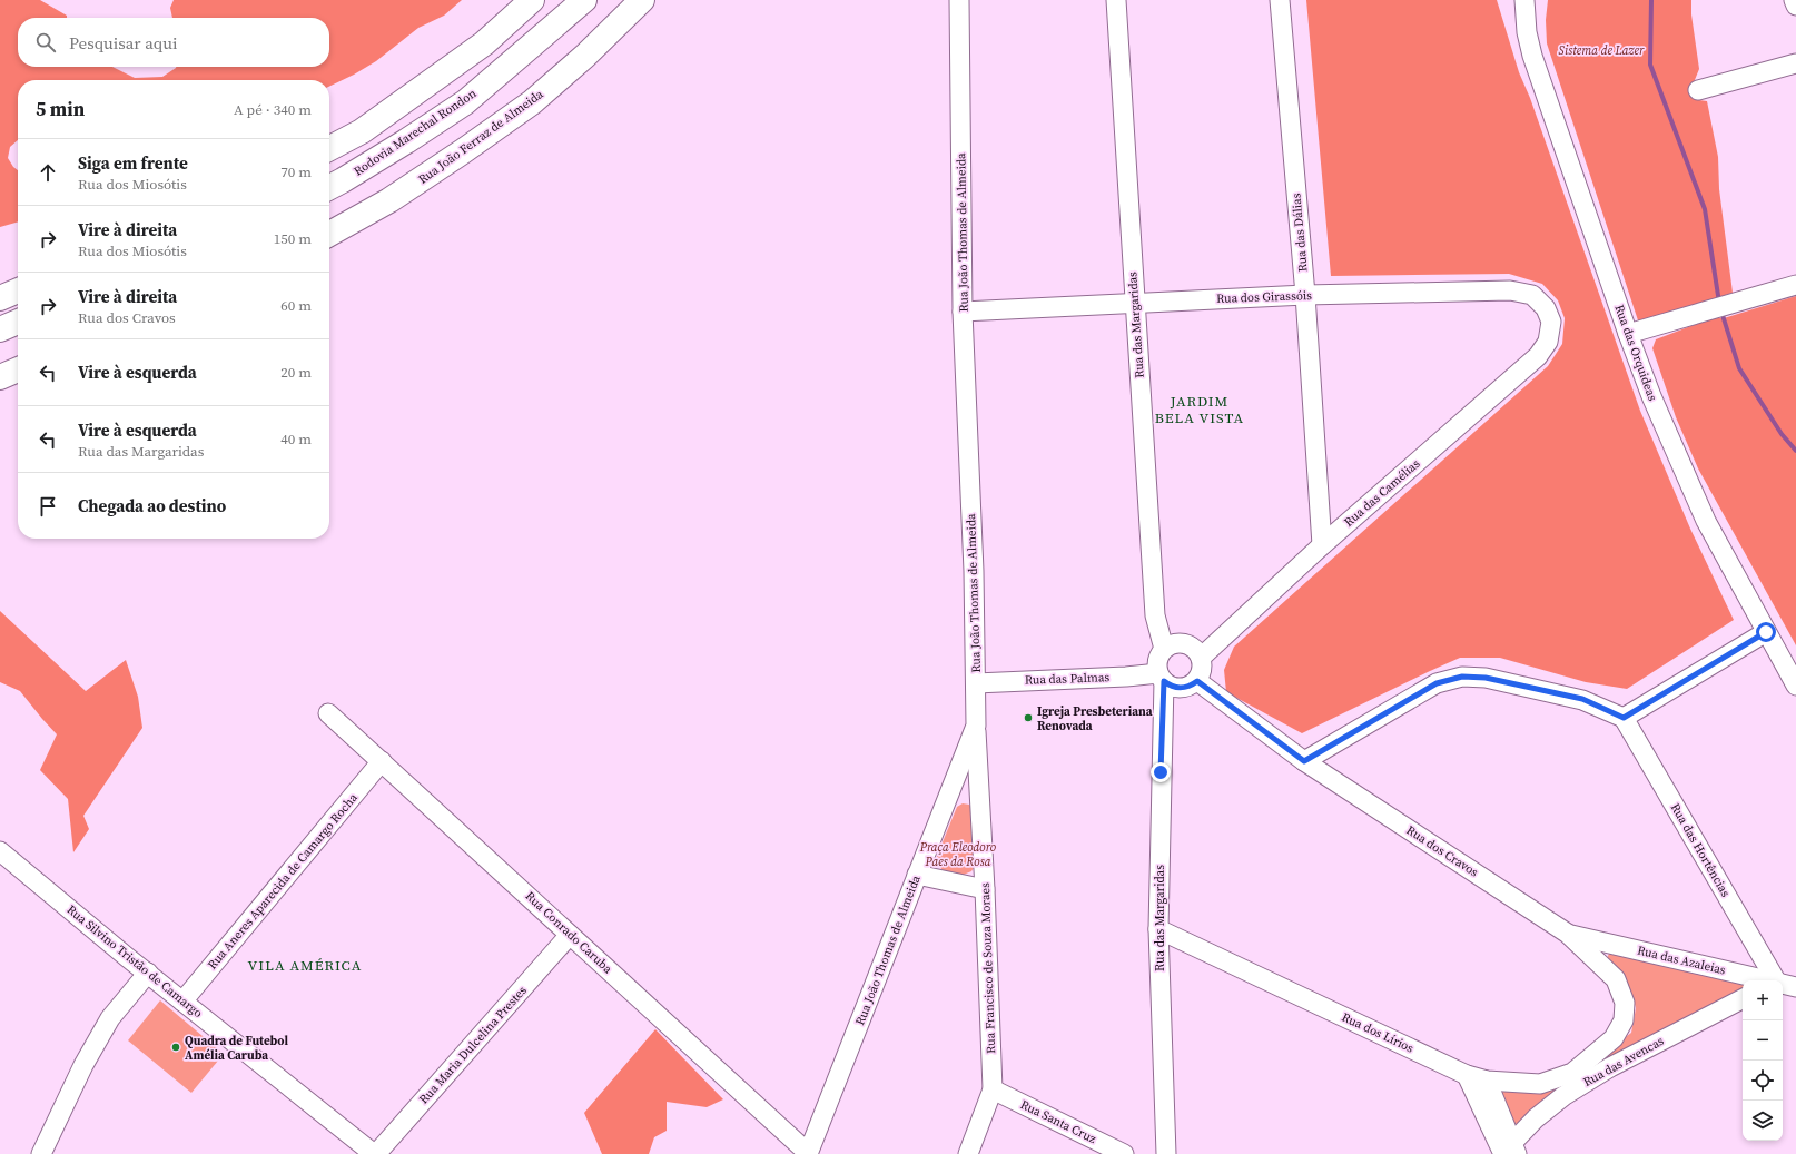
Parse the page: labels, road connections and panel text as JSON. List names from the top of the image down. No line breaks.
{"streets":{"main road":["Rodovia Marechal Rondon","Rua João Ferraz de Almeida"],"street":["Rua João Thomas de Almeida","Rua das Dálias","Rua dos Girassóis","Rua das Margaridas","Rua das Orquideas","Rua das Camélias","Rua das Palmas","Rua das Hortências","Rua dos Cravos","Rua Aneres Aparecida de Camargo Rocha","Rua Conrado Caruba","Rua das Azaleias","Rua Silvino Tristão de Camargo","Rua Francisco de Souza Moraes","Rua dos Lírios","Rua Maria Dulcelina Prestes","Rua das Avencas","Rua Santa Cruz"]},"crossings":[["Rua João Thomas de Almeida","Rua dos Girassóis"],["Rua João Thomas de Almeida","Rua das Palmas"],["Rua João Thomas de Almeida","Rua Conrado Caruba"],["Rua João Thomas de Almeida","Rua Francisco de Souza Moraes"],["Rua das Dálias","Rua dos Girassóis"],["Rua das Dálias","Rua das Camélias"],["Rua dos Girassóis","Rua das Margaridas"],["Rua dos Girassóis","Rua das Camélias"],["Rua das Margaridas","Rua das Camélias"],["Rua das Margaridas","Rua das Palmas"],["Rua das Margaridas","Rua dos Cravos"],["Rua das Margaridas","Rua dos Lírios"],["Rua das Camélias","Rua das Palmas"],["Rua das Camélias","Rua dos Cravos"],["Rua das Palmas","Rua dos Cravos"],["Rua dos Cravos","Rua das Azaleias"],["Rua dos Cravos","Rua dos Lírios"],["Rua Aneres Aparecida de Camargo Rocha","Rua Conrado Caruba"],["Rua Aneres Aparecida de Camargo Rocha","Rua Silvino Tristão de Camargo"],["Rua Conrado Caruba","Rua Maria Dulcelina Prestes"],["Rua Silvino Tristão de Camargo","Rua Maria Dulcelina Prestes"],["Rua Francisco de Souza Moraes","Rua Santa Cruz"]],"districts":["JARDIM BELA VISTA","VILA AMÉRICA"],"parks":["Sistema de Lazer","Praça Eleodoro Paes da Rosa"],"places":["Igreja Presbeteriana Renovada","Quadra de Futebol Amélia Caruba"],"page":{"search":"Pesquisar aqui","heading":["5 min","A pé · 340 m"],"list":[["Siga em frente","Rua dos Miosótis","70 m"],["Vire à direita","Rua dos Miosótis","150 m"],["Vire à direita","Rua dos Cravos","60 m"],["Vire à esquerda","20 m"],["Vire à esquerda","Rua das Margaridas","40 m"],"Chegada ao destino"],"map_buttons":["+","−"]}}
